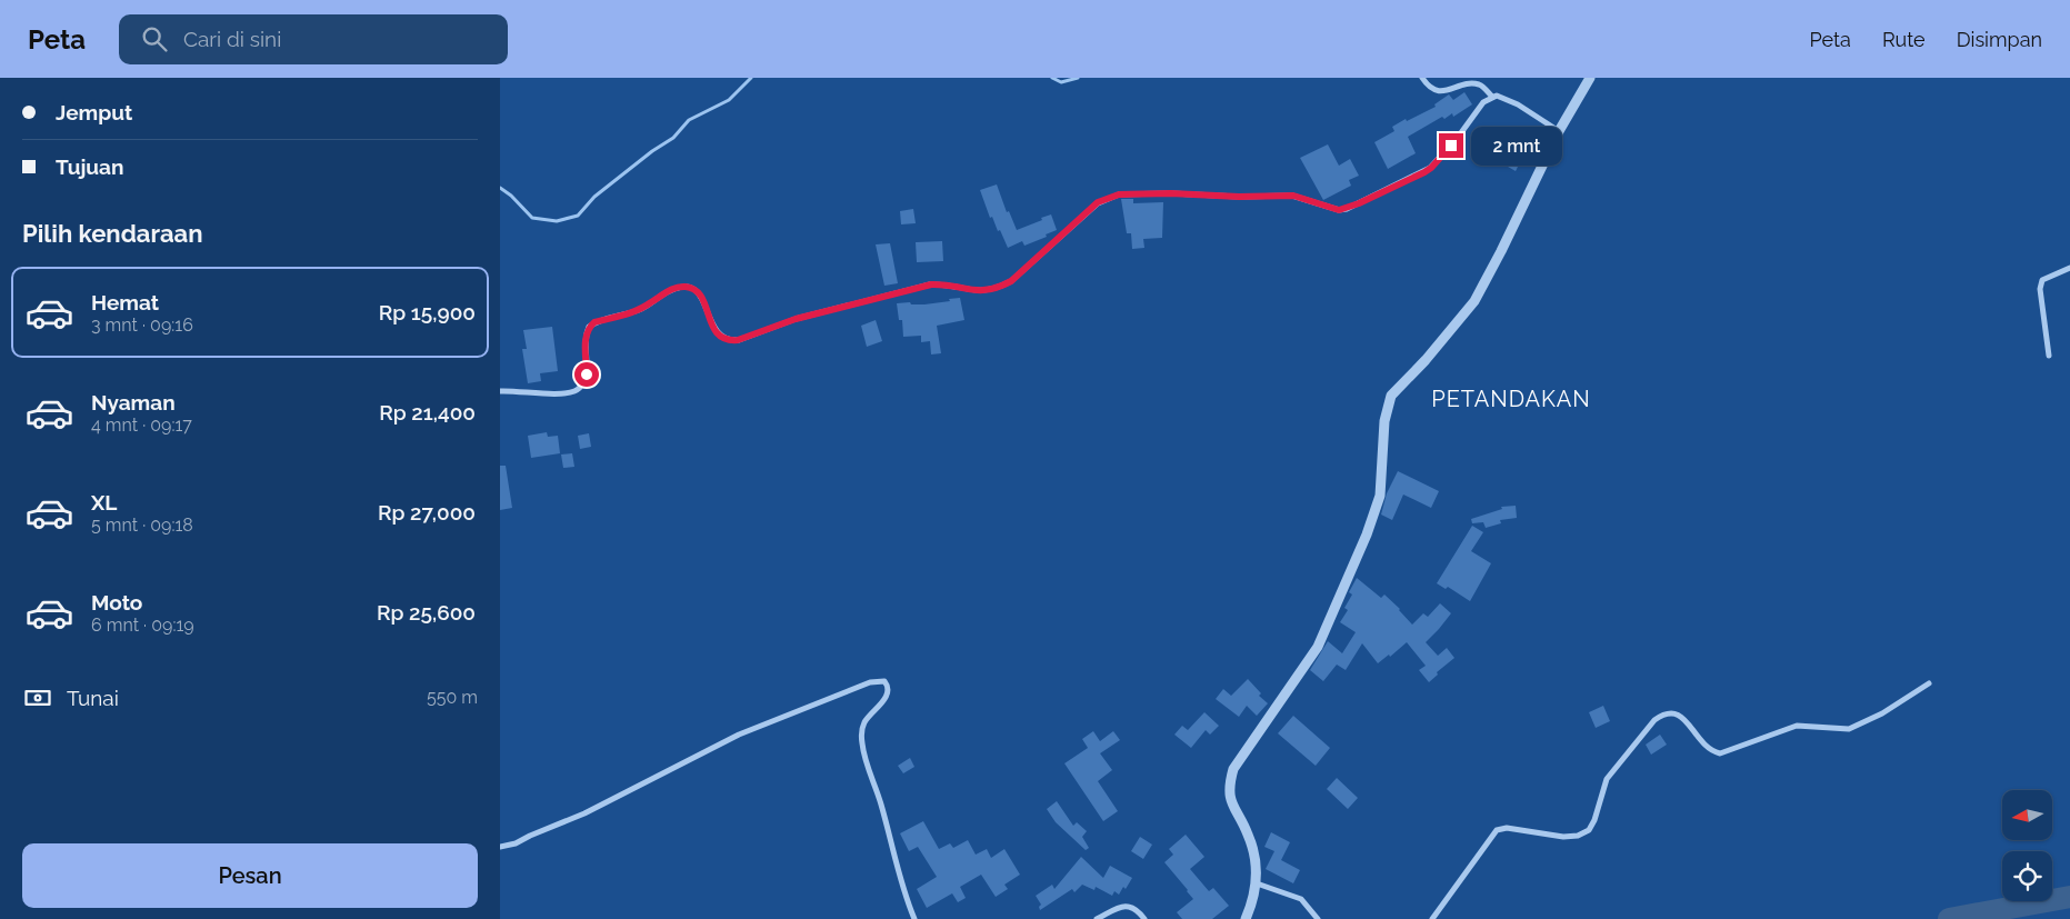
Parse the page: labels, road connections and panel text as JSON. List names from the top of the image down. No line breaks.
{"districts":["PETANDAKAN"],"north":"left","page":{"header":"Peta","search":"Cari di sini","nav":["Peta","Rute","Disimpan"],"banner":["Jemput","Tujuan"],"bubble":"2 mnt","heading":"Pilih kendaraan","list":[{"name":"Hemat","note":"3 mnt · 09:16","value":"Rp 15,900"},{"name":"Nyaman","note":"4 mnt · 09:17","value":"Rp 21,400"},{"name":"XL","note":"5 mnt · 09:18","value":"Rp 27,000"},{"name":"Moto","note":"6 mnt · 09:19","value":"Rp 25,600"}],"pay":["Tunai","550 m"],"buttons":"Pesan"}}
